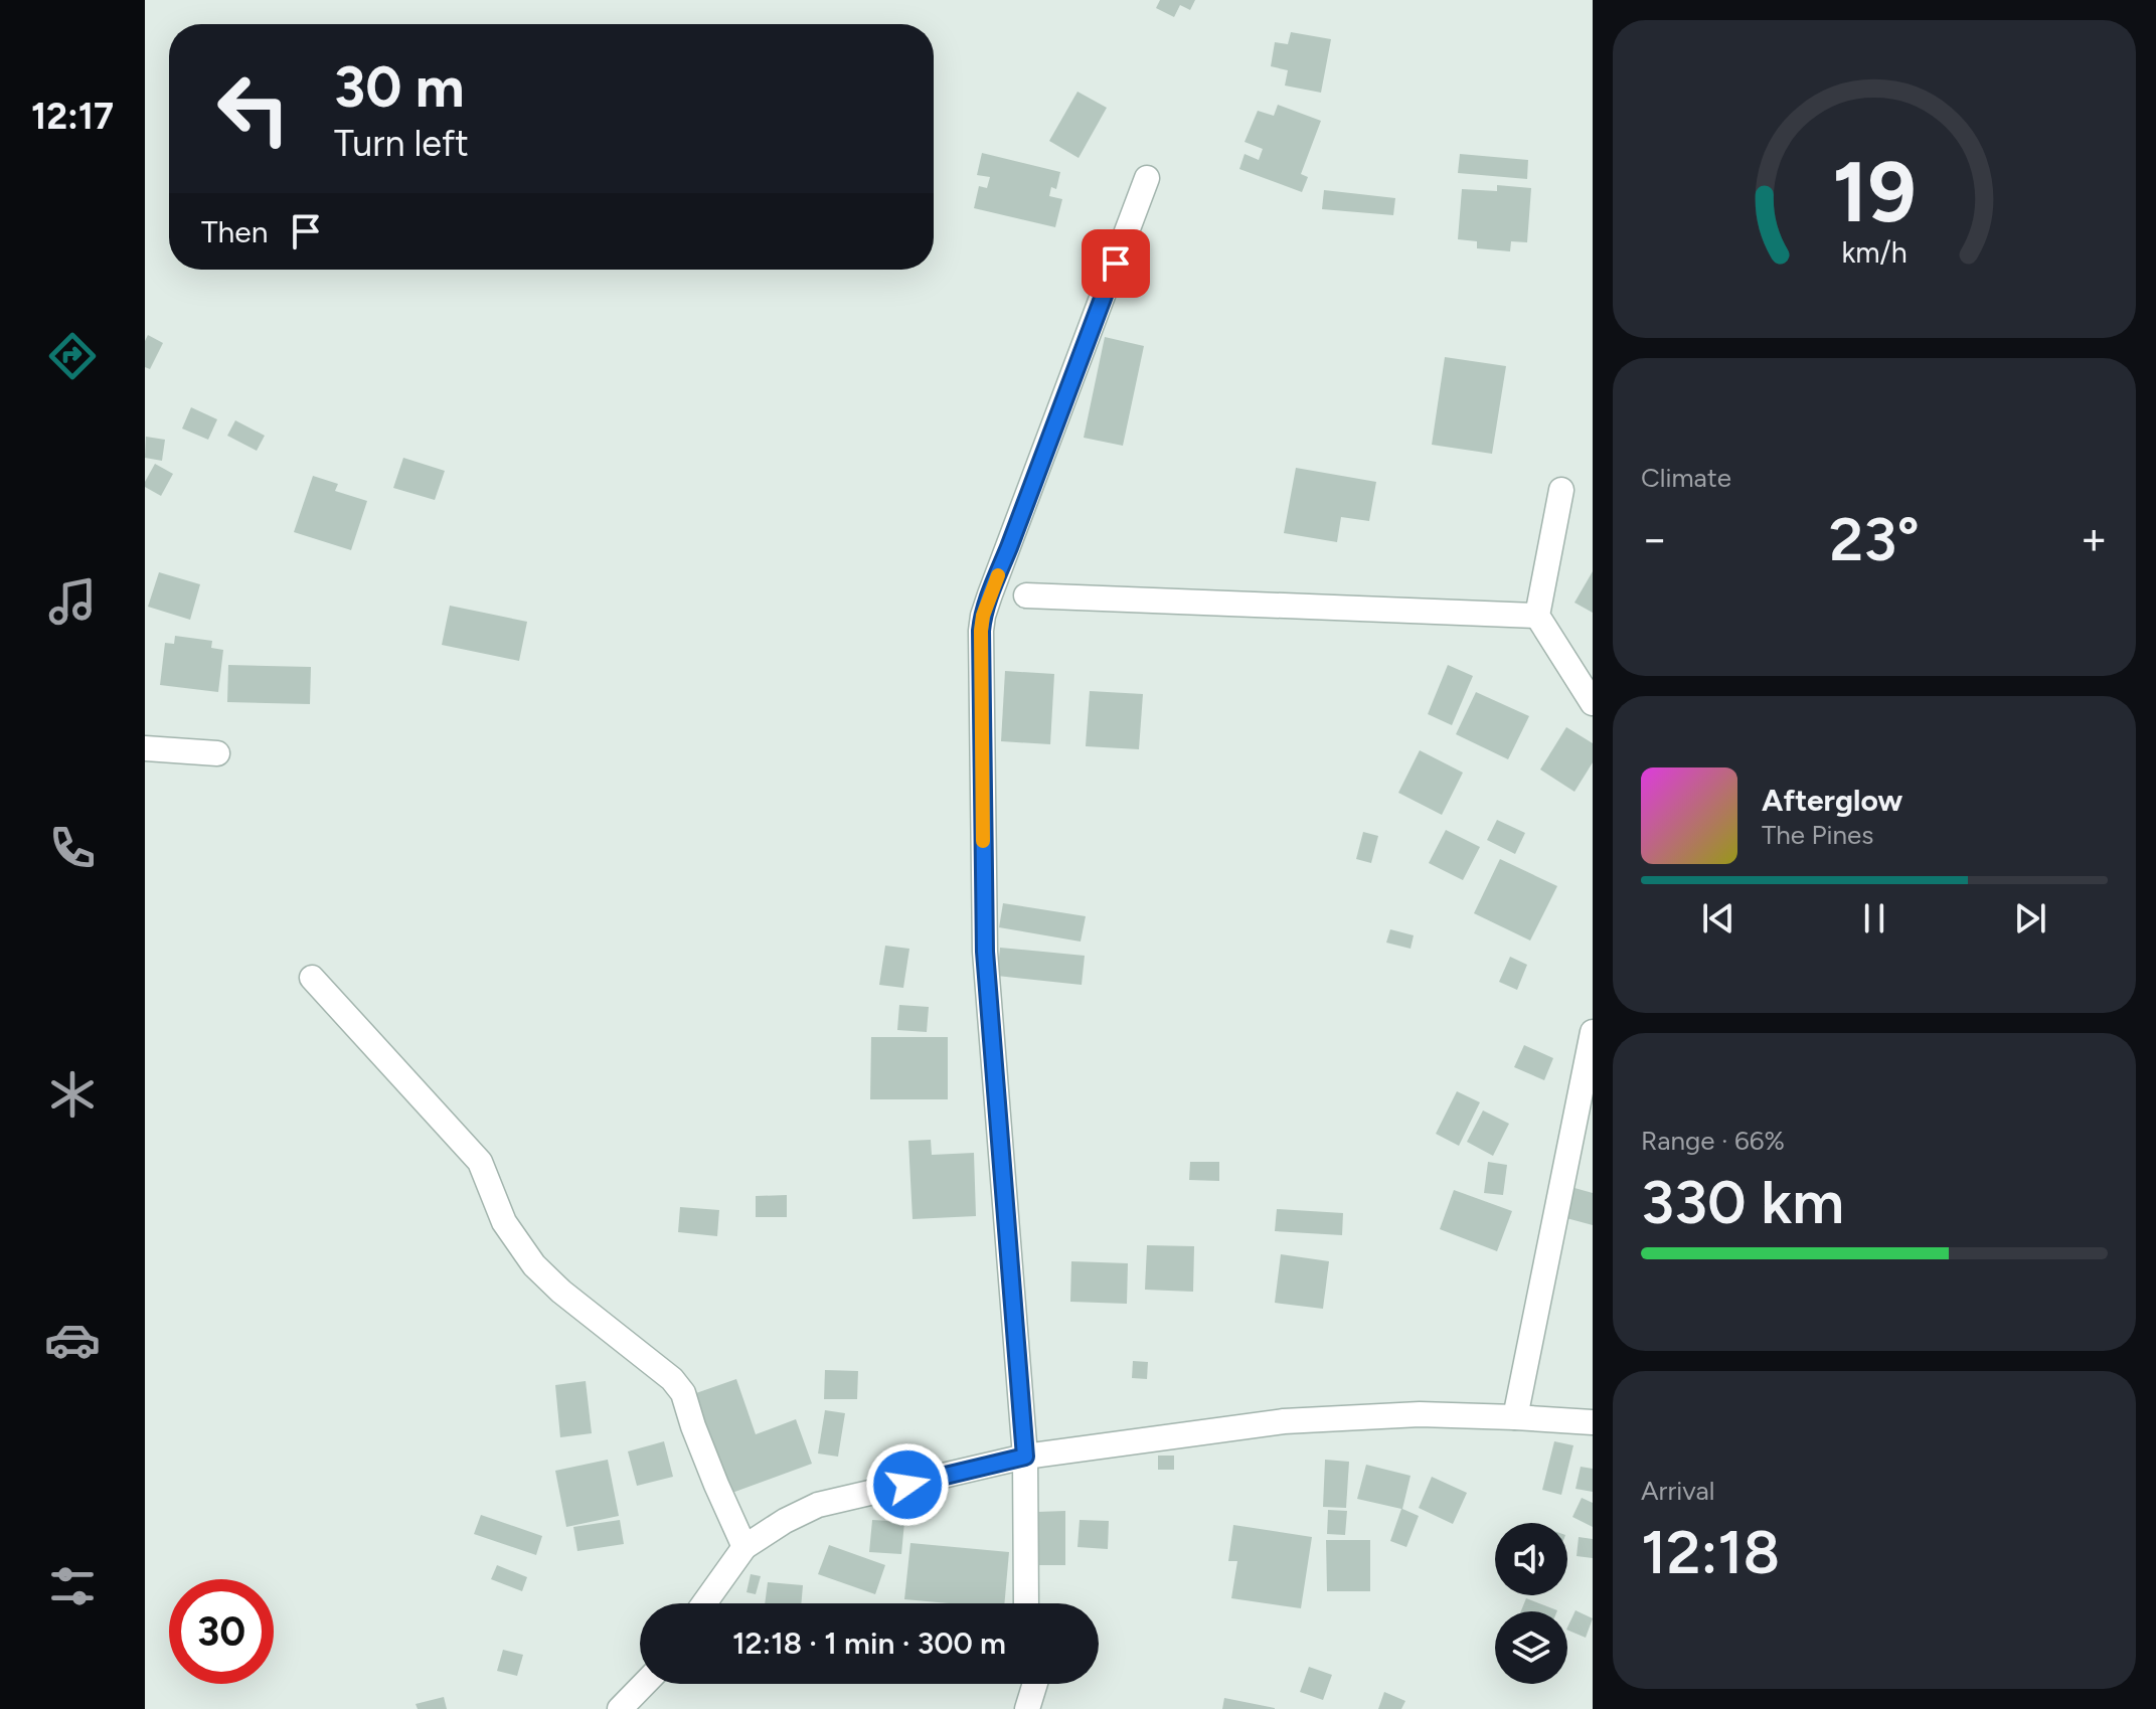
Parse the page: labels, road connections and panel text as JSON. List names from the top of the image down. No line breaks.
{"page":{"tabs":"12:17","turn":["30 m","Turn left"],"then":"Then","tile":["Climate",["Range · 66%","330 km"],["Arrival","12:18"]],"heat":["−","23°","+"],"song":["Afterglow","The Pines"],"limit":"30","trip":"12:18 · 1 min · 300 m","gauge":["19","km/h"]}}
